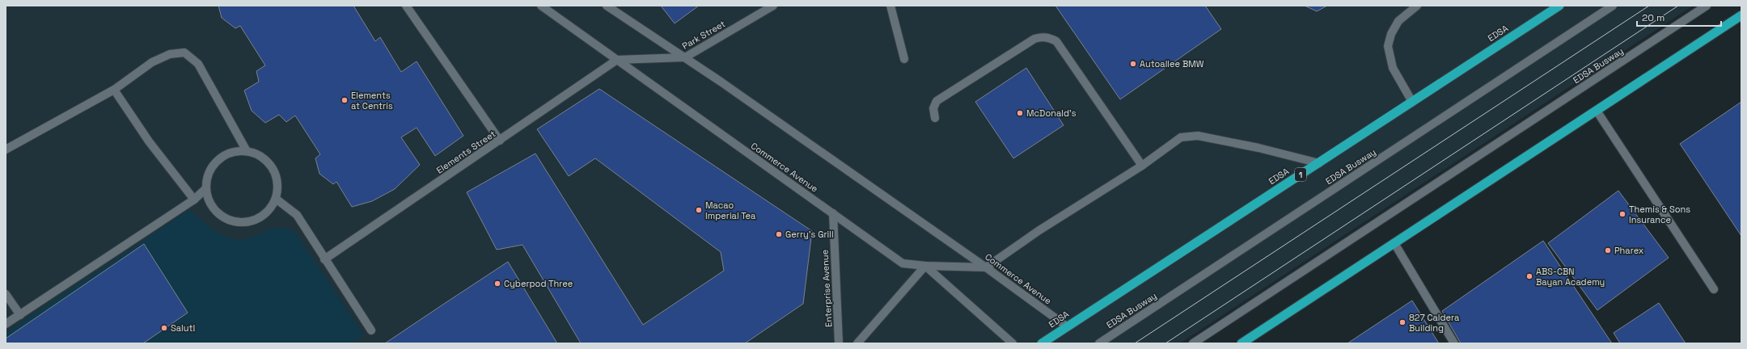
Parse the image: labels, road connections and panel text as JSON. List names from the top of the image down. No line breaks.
{"streets":{"highway":["EDSA","1"],"lane":["Park Street","EDSA Busway","Elements Street","Commerce Avenue","Enterprise Avenue"]},"crossings":[["EDSA","Commerce Avenue"],["Park Street","Elements Street"],["Park Street","Commerce Avenue"],["Elements Street","Commerce Avenue"],["Commerce Avenue","Enterprise Avenue"]],"places":["Autoallee BMW","Elements at Centris","McDonald's","Macao Imperial Tea","Themis & Sons Insurance","Gerry's Grill","Pharex","ABS-CBN Bayan Academy","Cyberpod Three","827 Caldera Building","Salut!"],"scale_bar":"20 m"}
